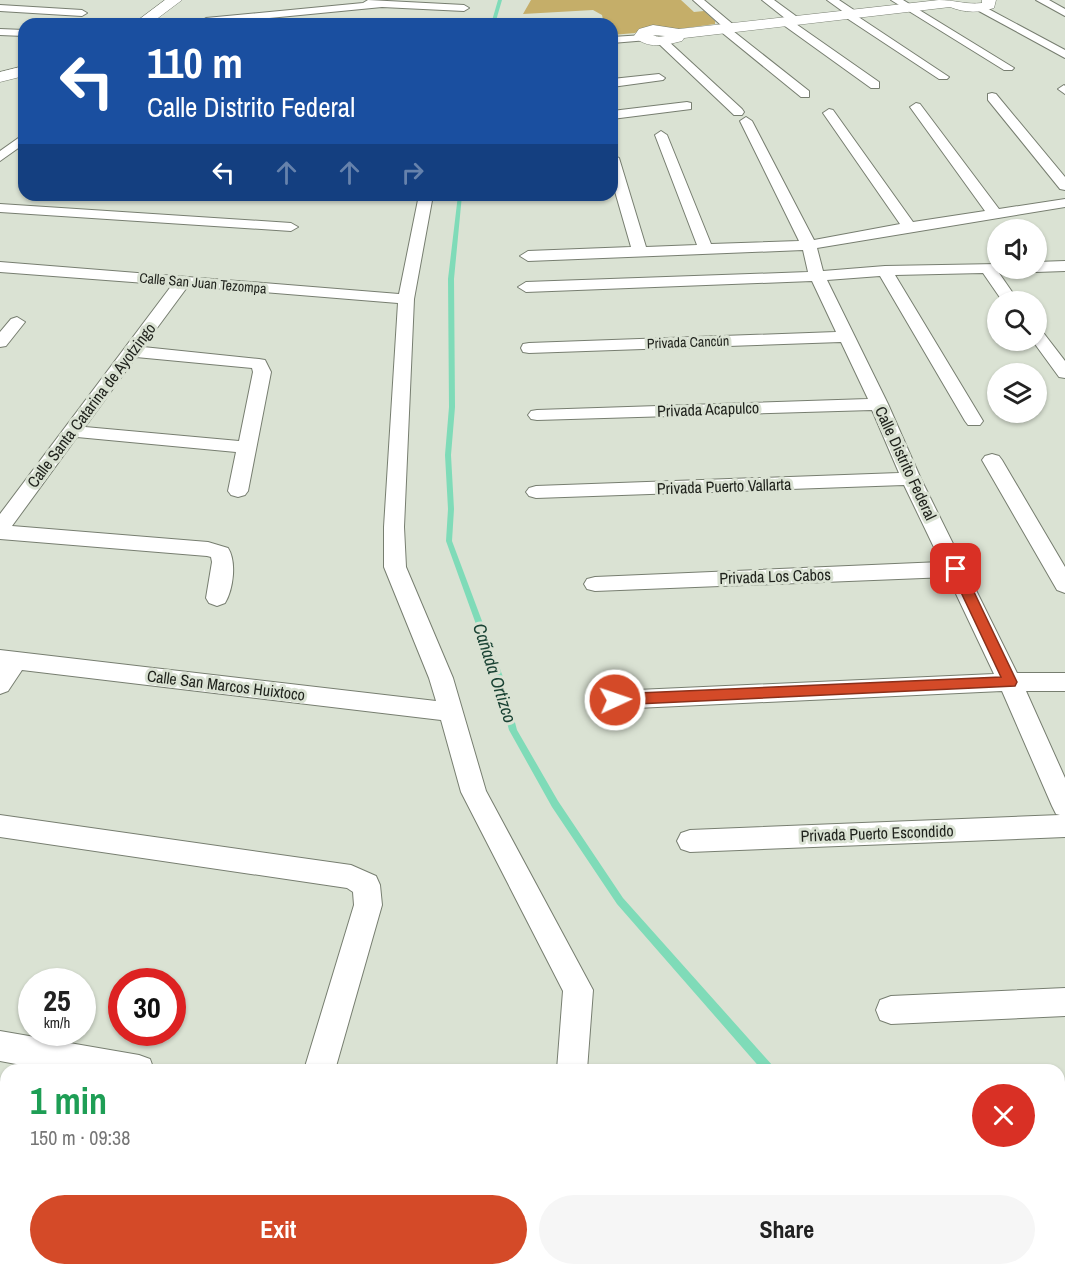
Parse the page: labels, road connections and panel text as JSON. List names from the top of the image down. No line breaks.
{"streets":{"street":["Calle San Juan Tezompa","Privada Cancún","Calle Santa Catarina de Ayotzingo","Privada Acapulco","Calle Distrito Federal","Privada Puerto Vallarta","Privada Los Cabos","Calle San Marcos Huixtoco","Privada Puerto Escondido"]},"crossings":[["Calle San Juan Tezompa","Calle Santa Catarina de Ayotzingo"],["Privada Cancún","Calle Distrito Federal"],["Privada Acapulco","Calle Distrito Federal"],["Calle Distrito Federal","Privada Puerto Vallarta"],["Calle Distrito Federal","Privada Los Cabos"]],"water":["Cañada Ortizco"],"page":{"turn":["110 m","Calle Distrito Federal"],"speed":"25 km/h","limit":"30","heading":["1 min","150 m · 09:38"],"buttons":["Exit","Share"]}}
